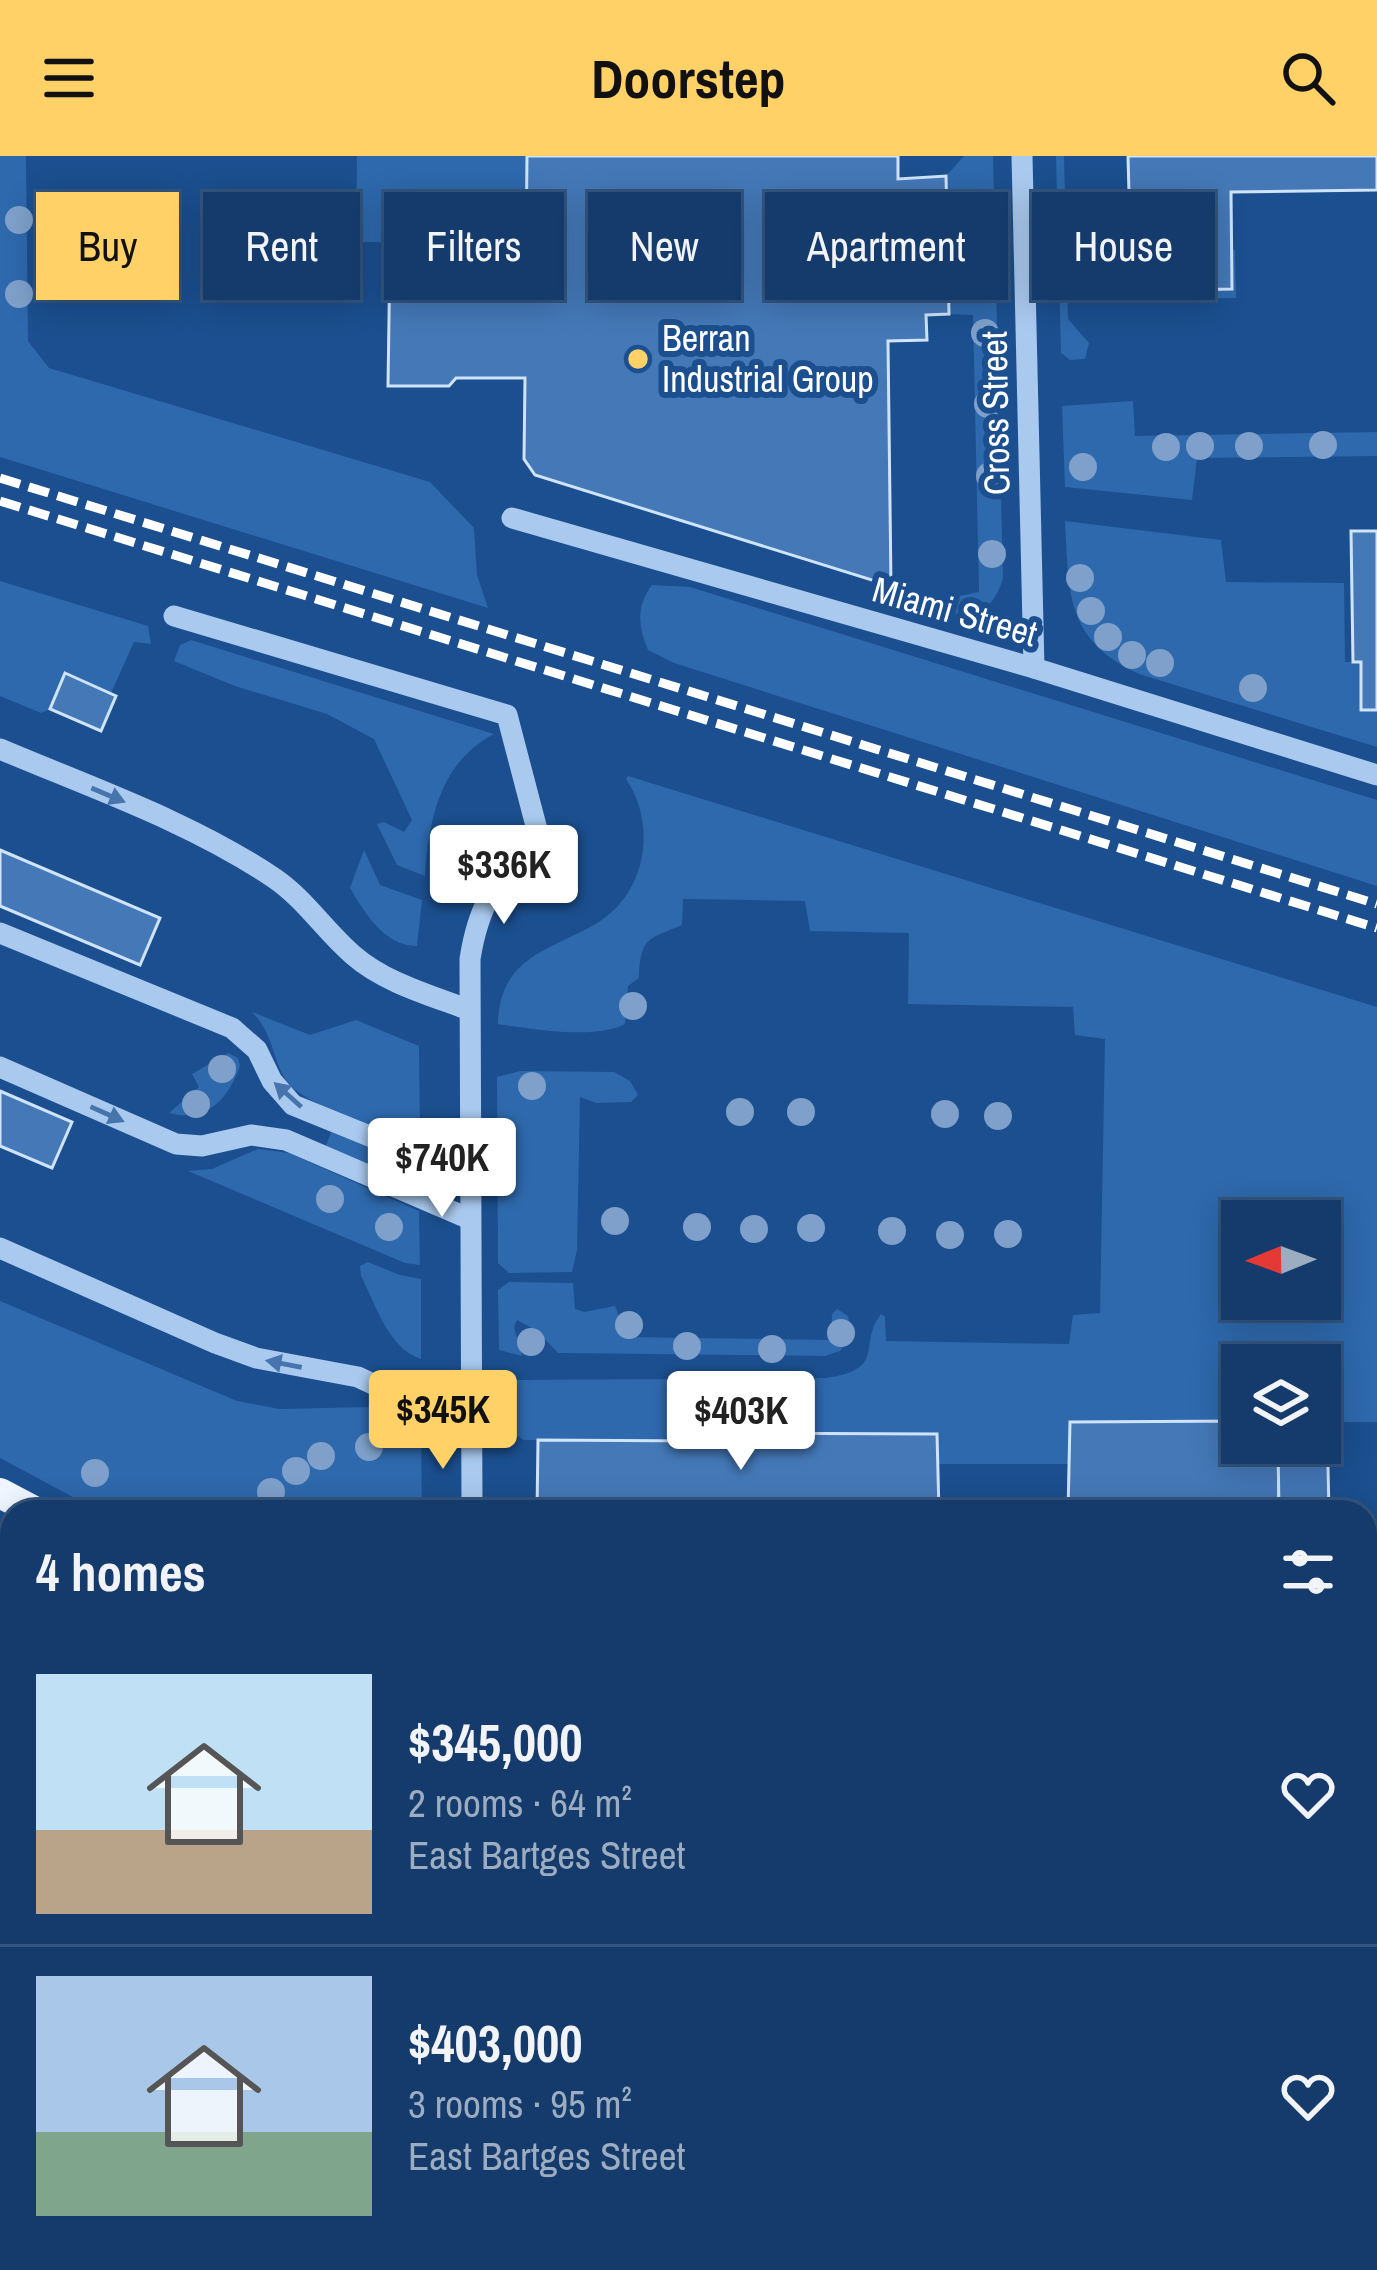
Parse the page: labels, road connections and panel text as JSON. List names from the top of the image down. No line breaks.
{"streets":{"street":["Cross Street","Miami Street"]},"crossings":[["Cross Street","Miami Street"]],"places":["Berran Industrial Group"],"north":"left","page":{"header":"Doorstep","chip":["Buy","Rent","Filters","New","Apartment","House"],"price":["$336K","$740K","$345K","$403K"],"heading":"4 homes","list":[{"name":"$345,000","note":"2 rooms · 64 m² · East Bartges Street"},{"name":"$403,000","note":"3 rooms · 95 m² · East Bartges Street"}]}}
